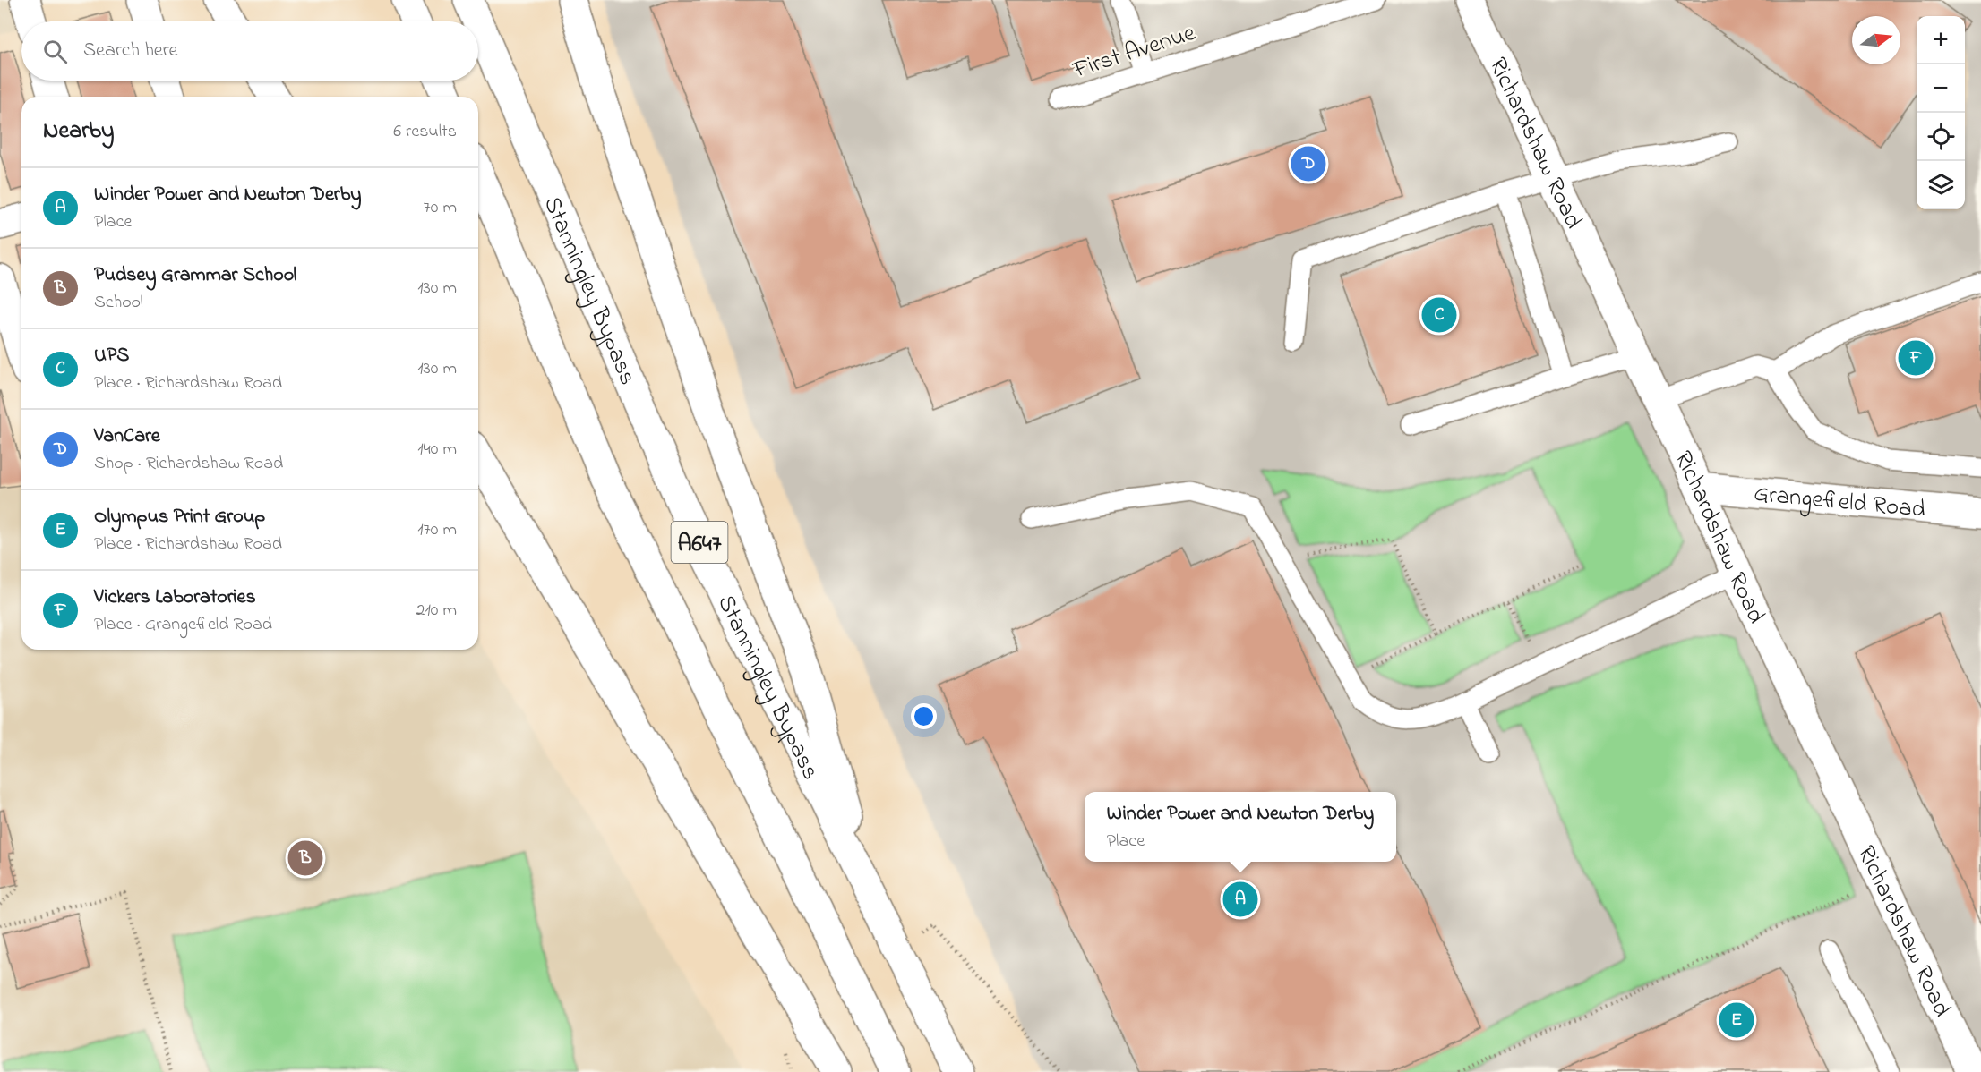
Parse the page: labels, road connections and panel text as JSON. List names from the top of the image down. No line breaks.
{"streets":{"main road":["Richardshaw Road","Stanningley Bypass","Grangefield Road","A647"],"lane":["First Avenue"]},"crossings":[["Richardshaw Road","Grangefield Road"]],"north":"right","page":{"map_buttons":["+","−"],"search":"Search here","heading":["Nearby","6 results"],"pins":["D","C","F","B","A","E"],"list":[{"mark":"A","name":"Winder Power and Newton Derby","note":"Place","value":"70 m"},{"mark":"B","name":"Pudsey Grammar School","note":"School","value":"130 m"},{"mark":"C","name":"UPS","note":"Place · Richardshaw Road","value":"130 m"},{"mark":"D","name":"VanCare","note":"Shop · Richardshaw Road","value":"140 m"},{"mark":"E","name":"Olympus Print Group","note":"Place · Richardshaw Road","value":"170 m"},{"mark":"F","name":"Vickers Laboratories","note":"Place · Grangefield Road","value":"210 m"}],"popup":["Winder Power and Newton Derby","Place"]}}
